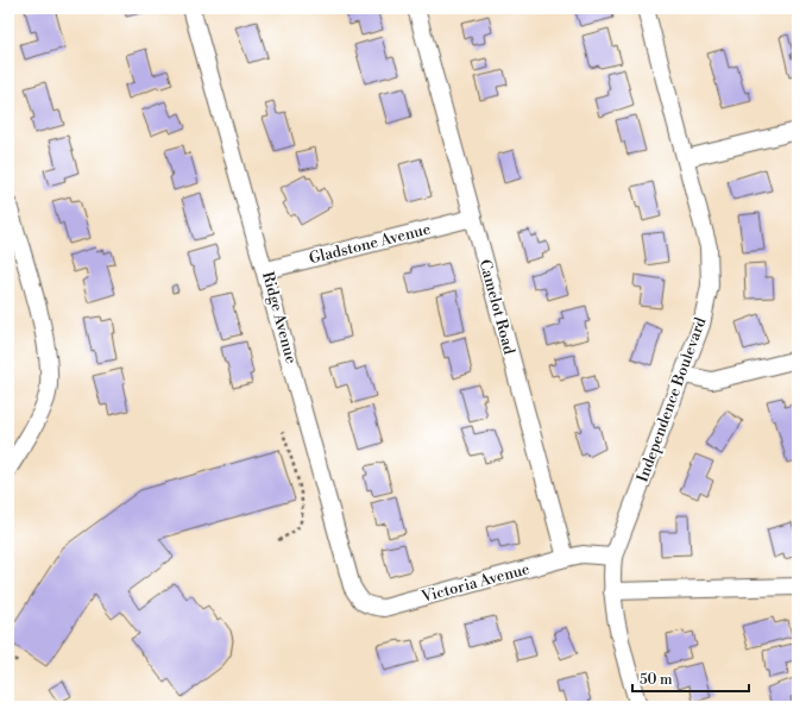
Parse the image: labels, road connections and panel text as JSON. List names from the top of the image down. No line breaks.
{"streets":{"street":["Gladstone Avenue","Camelot Road","Ridge Avenue","Independence Boulevard","Victoria Avenue"]},"crossings":[["Gladstone Avenue","Camelot Road"],["Gladstone Avenue","Ridge Avenue"],["Camelot Road","Victoria Avenue"],["Ridge Avenue","Victoria Avenue"]],"scale_bar":"50 m"}
